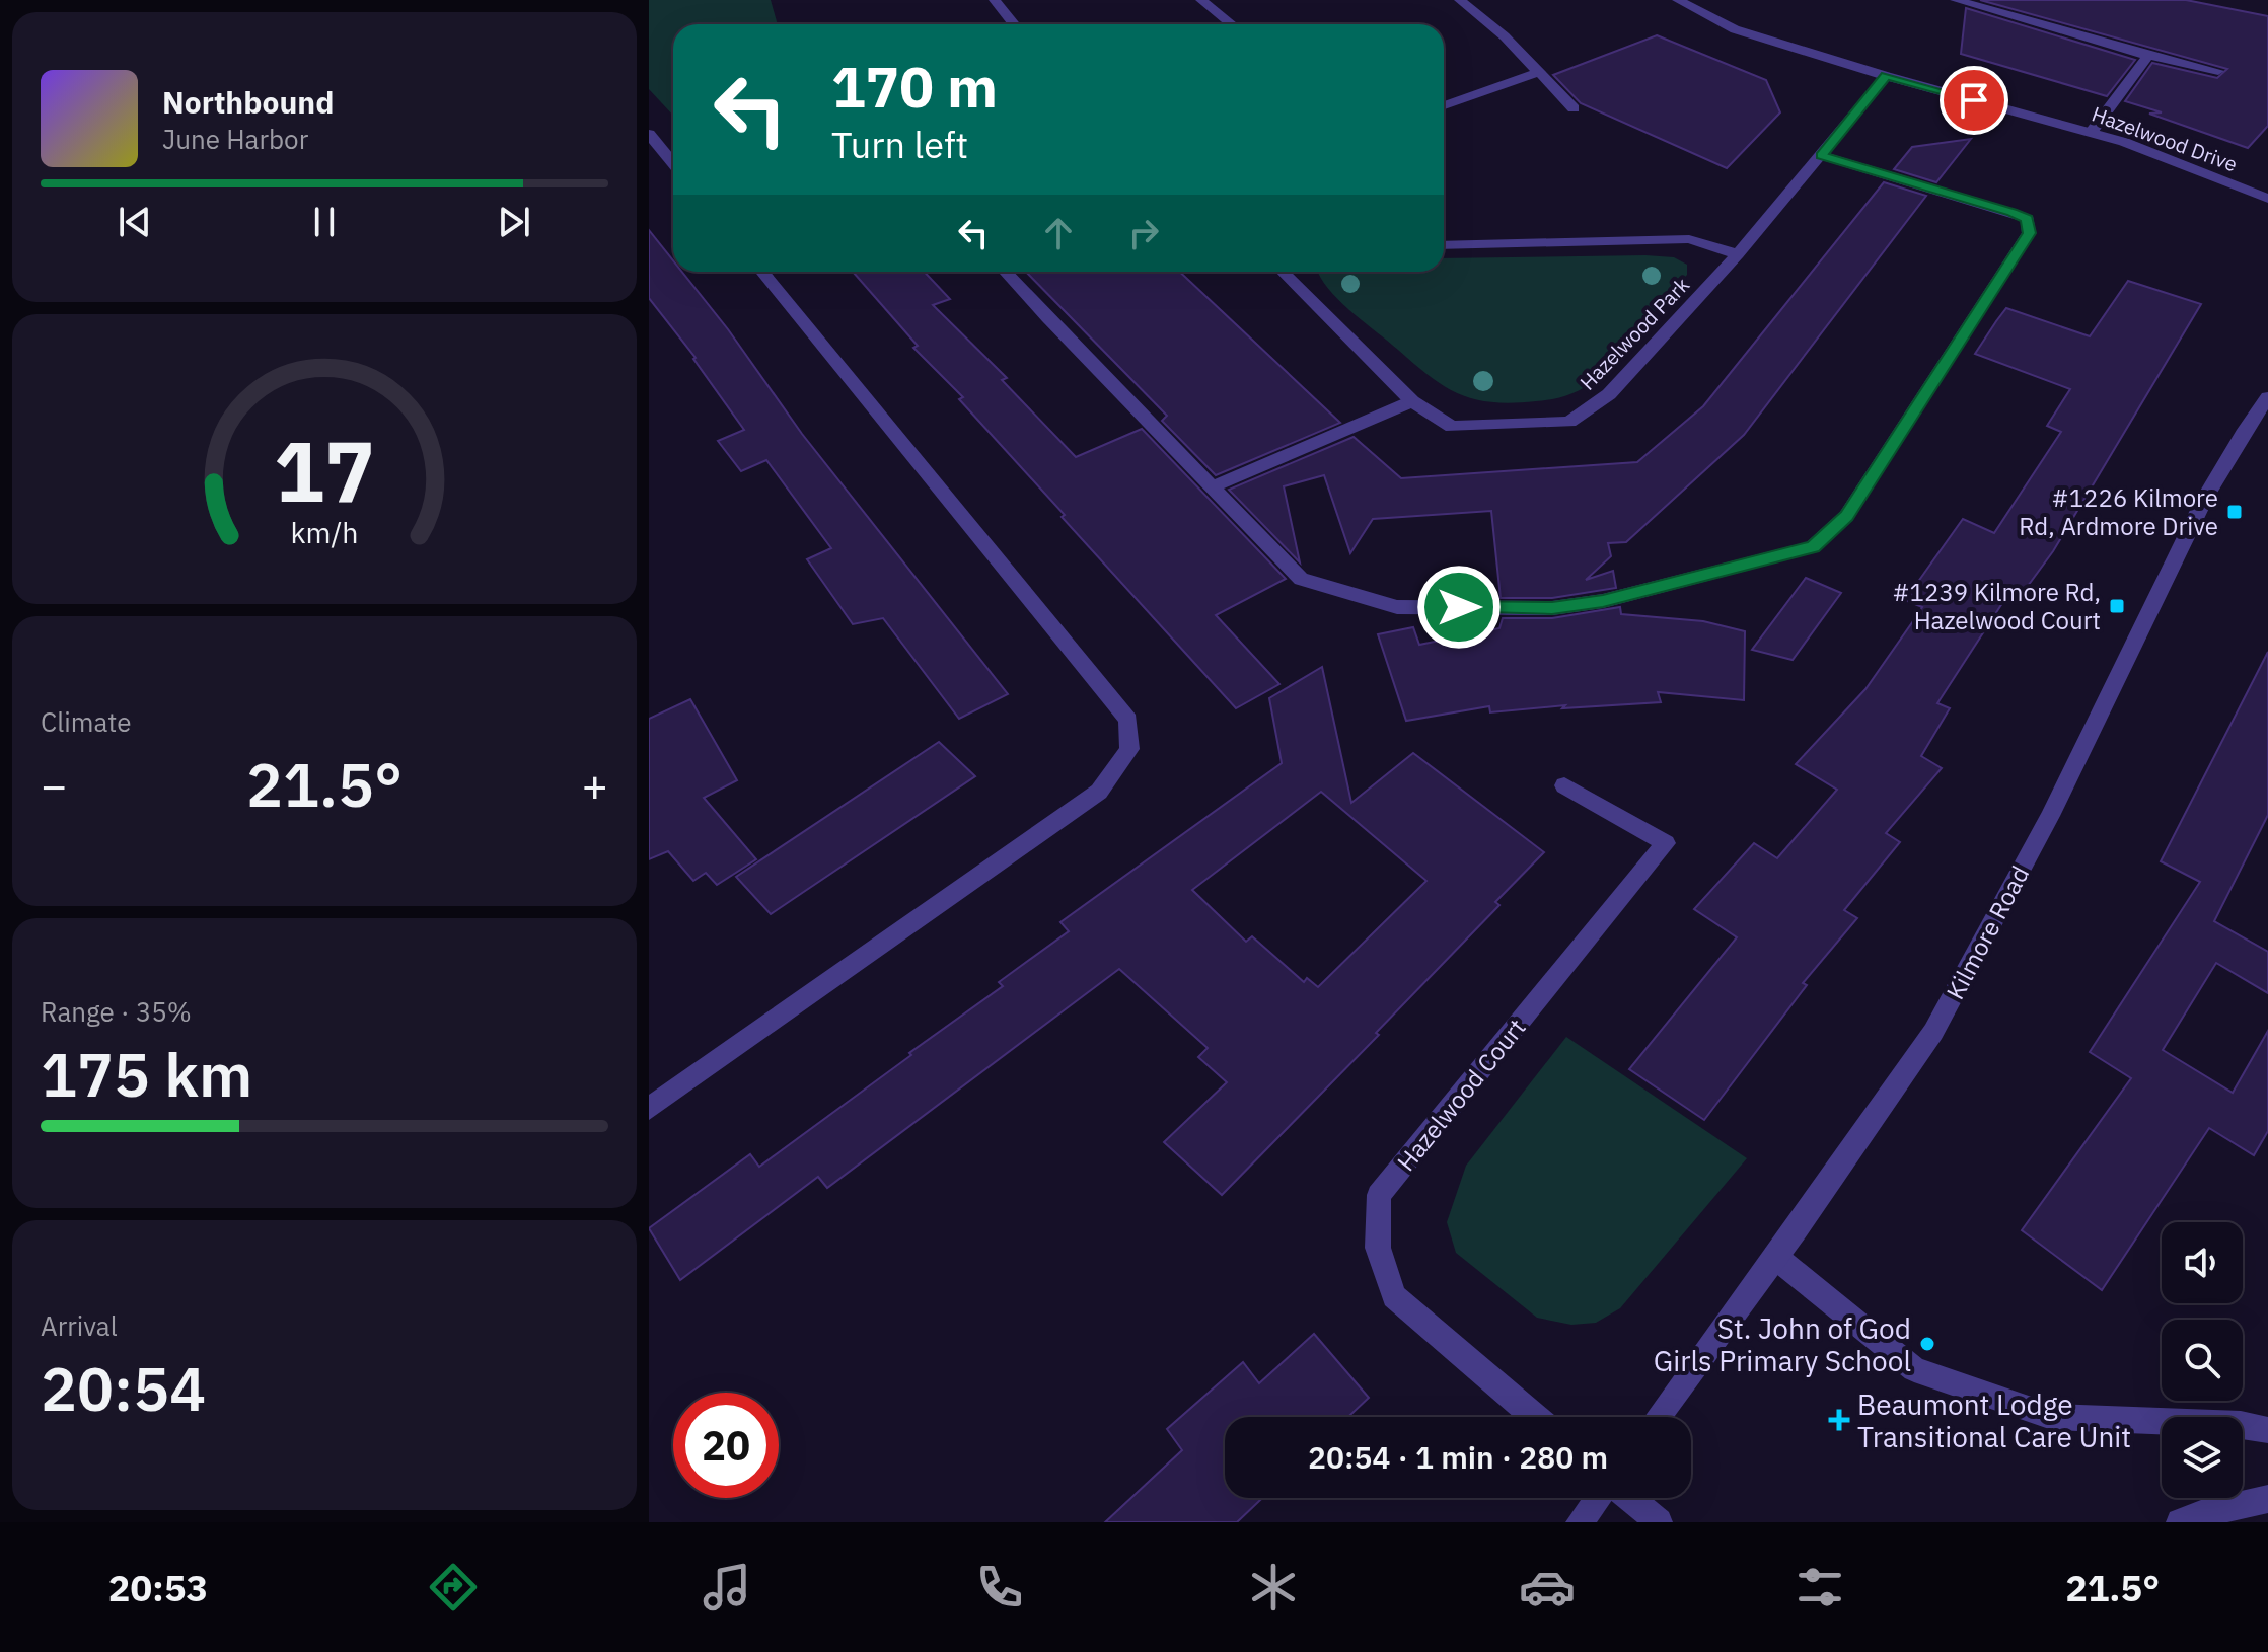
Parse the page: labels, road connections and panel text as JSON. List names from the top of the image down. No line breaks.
{"streets":{"street":["Hazelwood Drive","Hazelwood Park","Kilmore Road","Hazelwood Court"]},"crossings":[["Hazelwood Drive","Hazelwood Park"]],"places":{"transit":["#1226 Kilmore Rd, Ardmore Drive","#1239 Kilmore Rd, Hazelwood Court"],"other":["St. John of God Girls Primary School"],"health":["Beaumont Lodge Transitional Care Unit"]},"page":{"turn":["170 m","Turn left"],"song":["Northbound","June Harbor"],"tile":["Climate",["Range · 35%","175 km"],["Arrival","20:54"]],"heat":["−","21.5°","+"],"limit":"20","trip":"20:54 · 1 min · 280 m","tabs":["20:53","21.5°"],"gauge":["17","km/h"]}}
